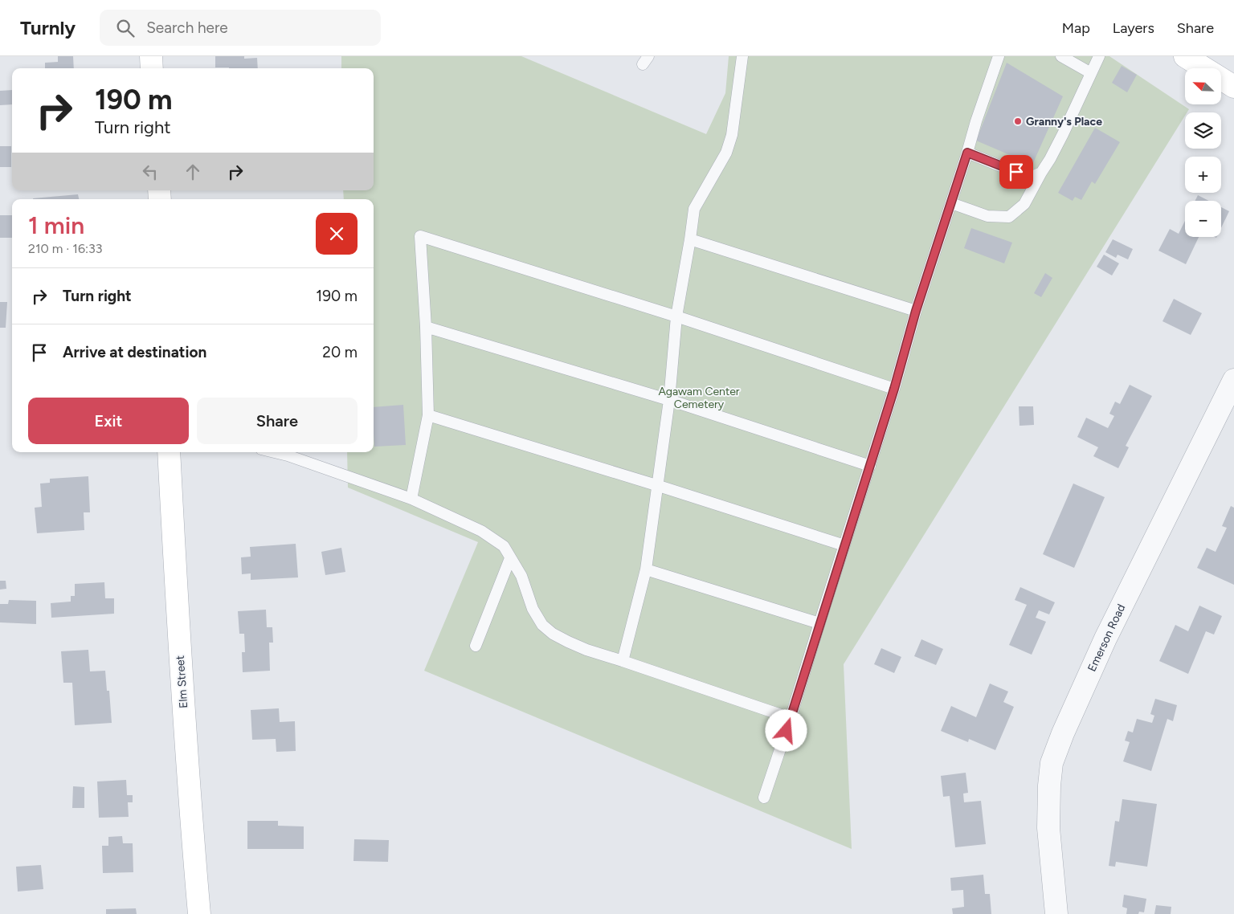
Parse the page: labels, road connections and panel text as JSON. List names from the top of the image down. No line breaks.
{"streets":{"street":["Emerson Road","Elm Street"]},"parks":["Agawam Center Cemetery"],"places":["Granny's Place"],"north":"top left","page":{"header":"Turnly","search":"Search here","nav":["Map","Layers","Share"],"map_buttons":["+","−"],"turn":["190 m","Turn right"],"heading":["1 min","210 m · 16:33"],"list":[{"name":"Turn right","value":"190 m"},{"name":"Arrive at destination","value":"20 m"}],"buttons":["Exit","Share"]}}
